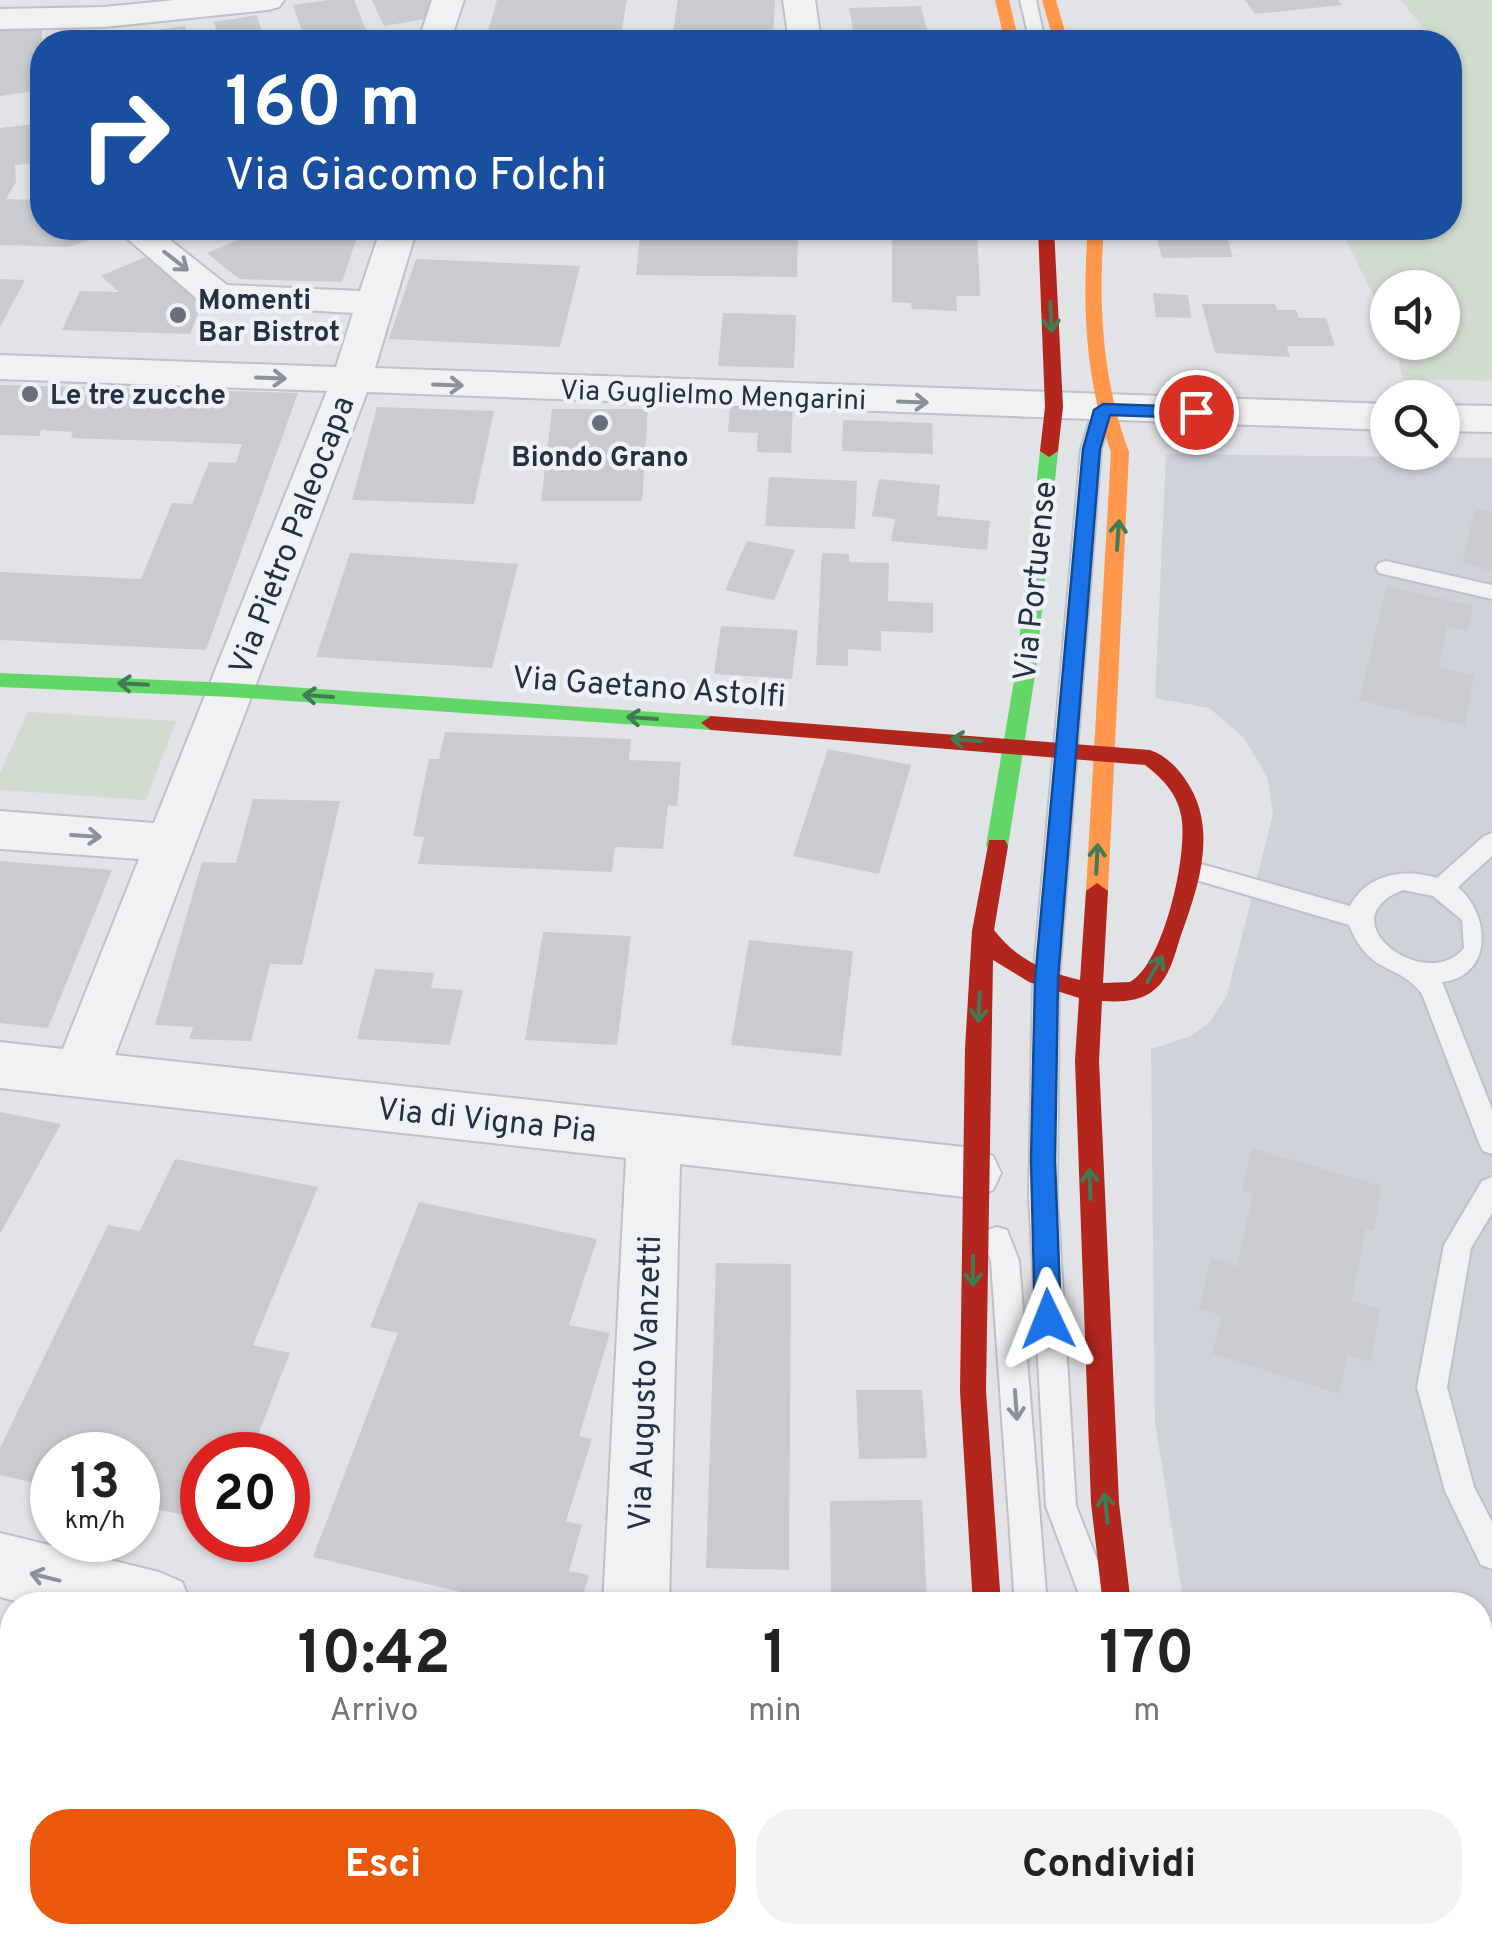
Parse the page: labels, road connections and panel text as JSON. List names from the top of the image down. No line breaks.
{"streets":{"main road":["Via Portuense","Via Gaetano Astolfi"],"street":["Via Guglielmo Mengarini","Via Pietro Paleocapa","Via di Vigna Pia","Via Augusto Vanzetti"]},"crossings":[["Via Guglielmo Mengarini","Via Pietro Paleocapa"],["Via Guglielmo Mengarini","Via Portuense"],["Via Pietro Paleocapa","Via Gaetano Astolfi"],["Via Pietro Paleocapa","Via di Vigna Pia"],["Via Portuense","Via Gaetano Astolfi"],["Via Portuense","Via di Vigna Pia"]],"one_way":["Via Guglielmo Mengarini","Via Gaetano Astolfi"],"places":["Momenti Bar Bistrot","Le tre zucche","Biondo Grano"],"page":{"turn":["160 m","Via Giacomo Folchi"],"speed":"13 km/h","limit":"20","eta":["10:42","Arrivo","1","min","170","m"],"buttons":["Esci","Condividi"]}}
